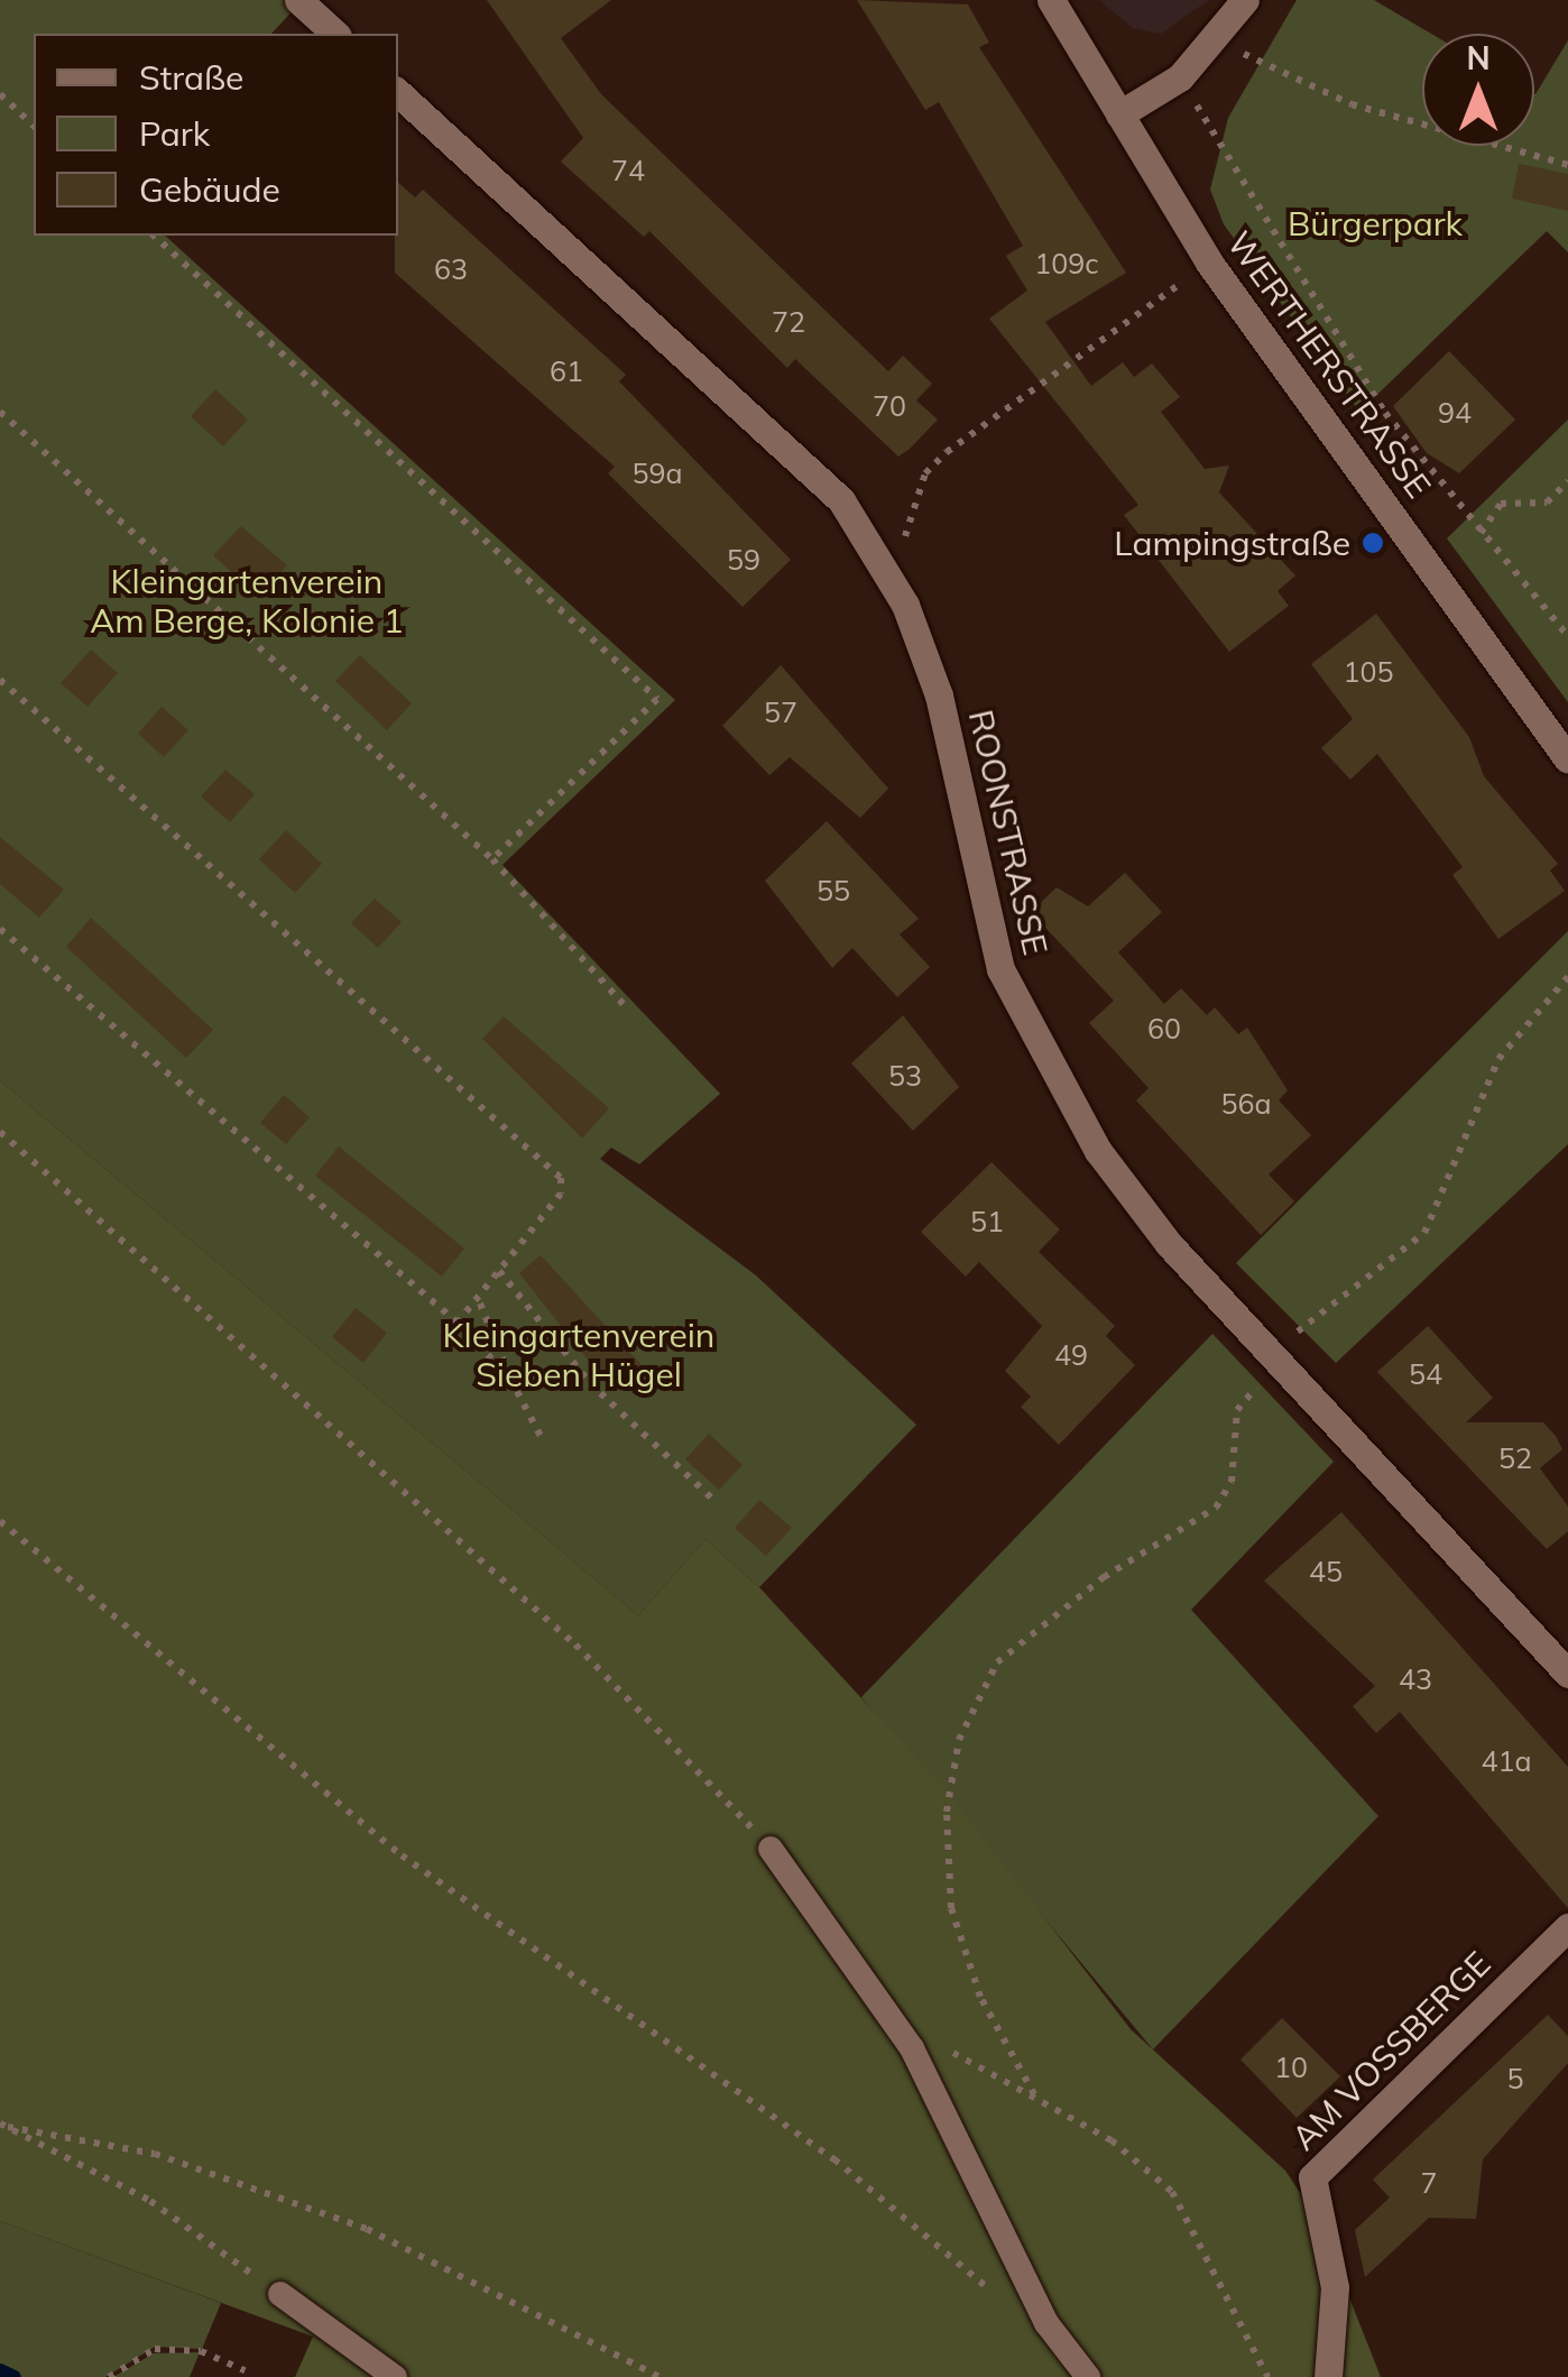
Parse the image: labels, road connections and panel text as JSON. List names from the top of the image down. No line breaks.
{"streets":{"street":["WERTHERSTRASSE","ROONSTRASSE","AM VOSSBERGE"]},"parks":["Bürgerpark","Kleingartenverein Am Berge, Kolonie 1","Kleingartenverein Sieben Hügel"],"places":["Lampingstraße"],"house_numbers":["74","109c","63","72","61","70","94","59a","59","105","57","55","60","53","56a","51","49","54","52","45","43","41a","10","5","7"],"legend":["Straße","Park","Gebäude"],"north":"top"}
